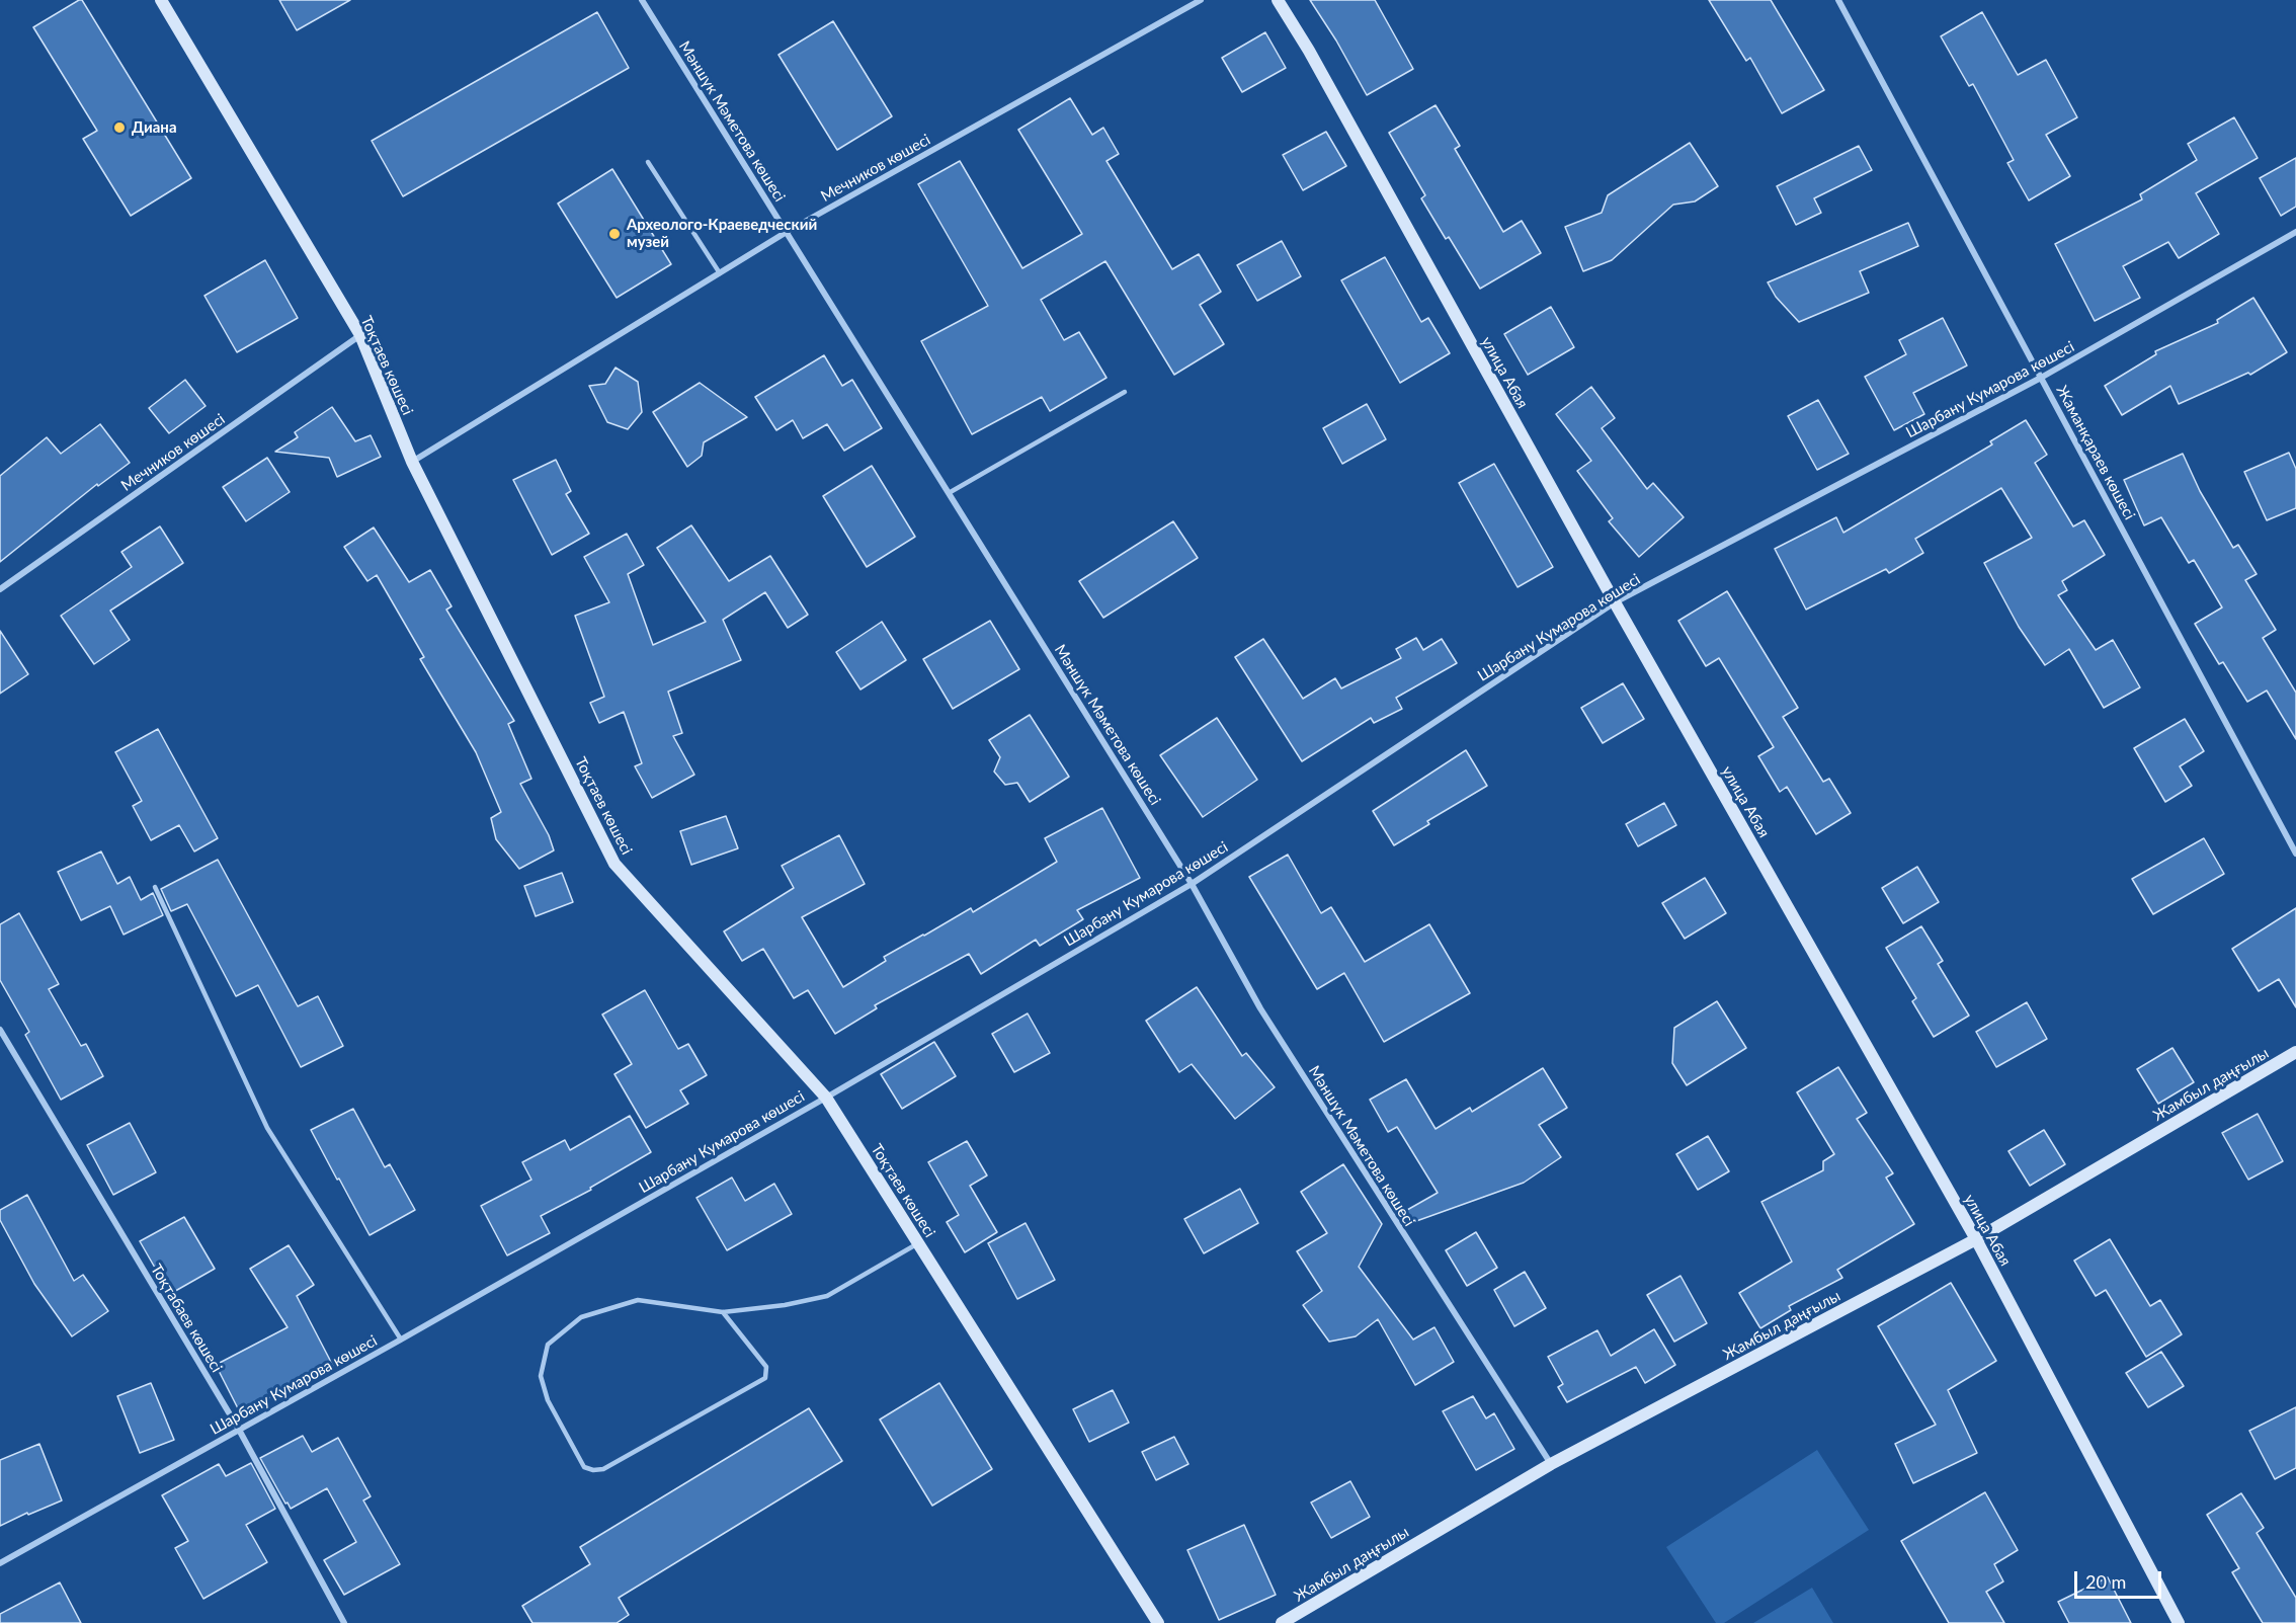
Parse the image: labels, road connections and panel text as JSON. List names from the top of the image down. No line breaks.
{"streets":{"street":["Мәншүк Мәметова көшесі","Мечников көшесі","Тоқтаев көшесі","улица Абая","Шарбану Кумарова көшесі","Жаманқараев көшесі","Жамбыл даңғылы","Тоқтабаев көшесі"]},"crossings":[["Мәншүк Мәметова көшесі","Мечников көшесі"],["Мәншүк Мәметова көшесі","Шарбану Кумарова көшесі"],["Мәншүк Мәметова көшесі","Жамбыл даңғылы"],["Мечников көшесі","Тоқтаев көшесі"],["Тоқтаев көшесі","Шарбану Кумарова көшесі"],["улица Абая","Шарбану Кумарова көшесі"],["улица Абая","Жамбыл даңғылы"],["Шарбану Кумарова көшесі","Жаманқараев көшесі"],["Шарбану Кумарова көшесі","Тоқтабаев көшесі"]],"places":["Диана","Археолого-Краеведческий музей"],"scale_bar":"20 m"}
